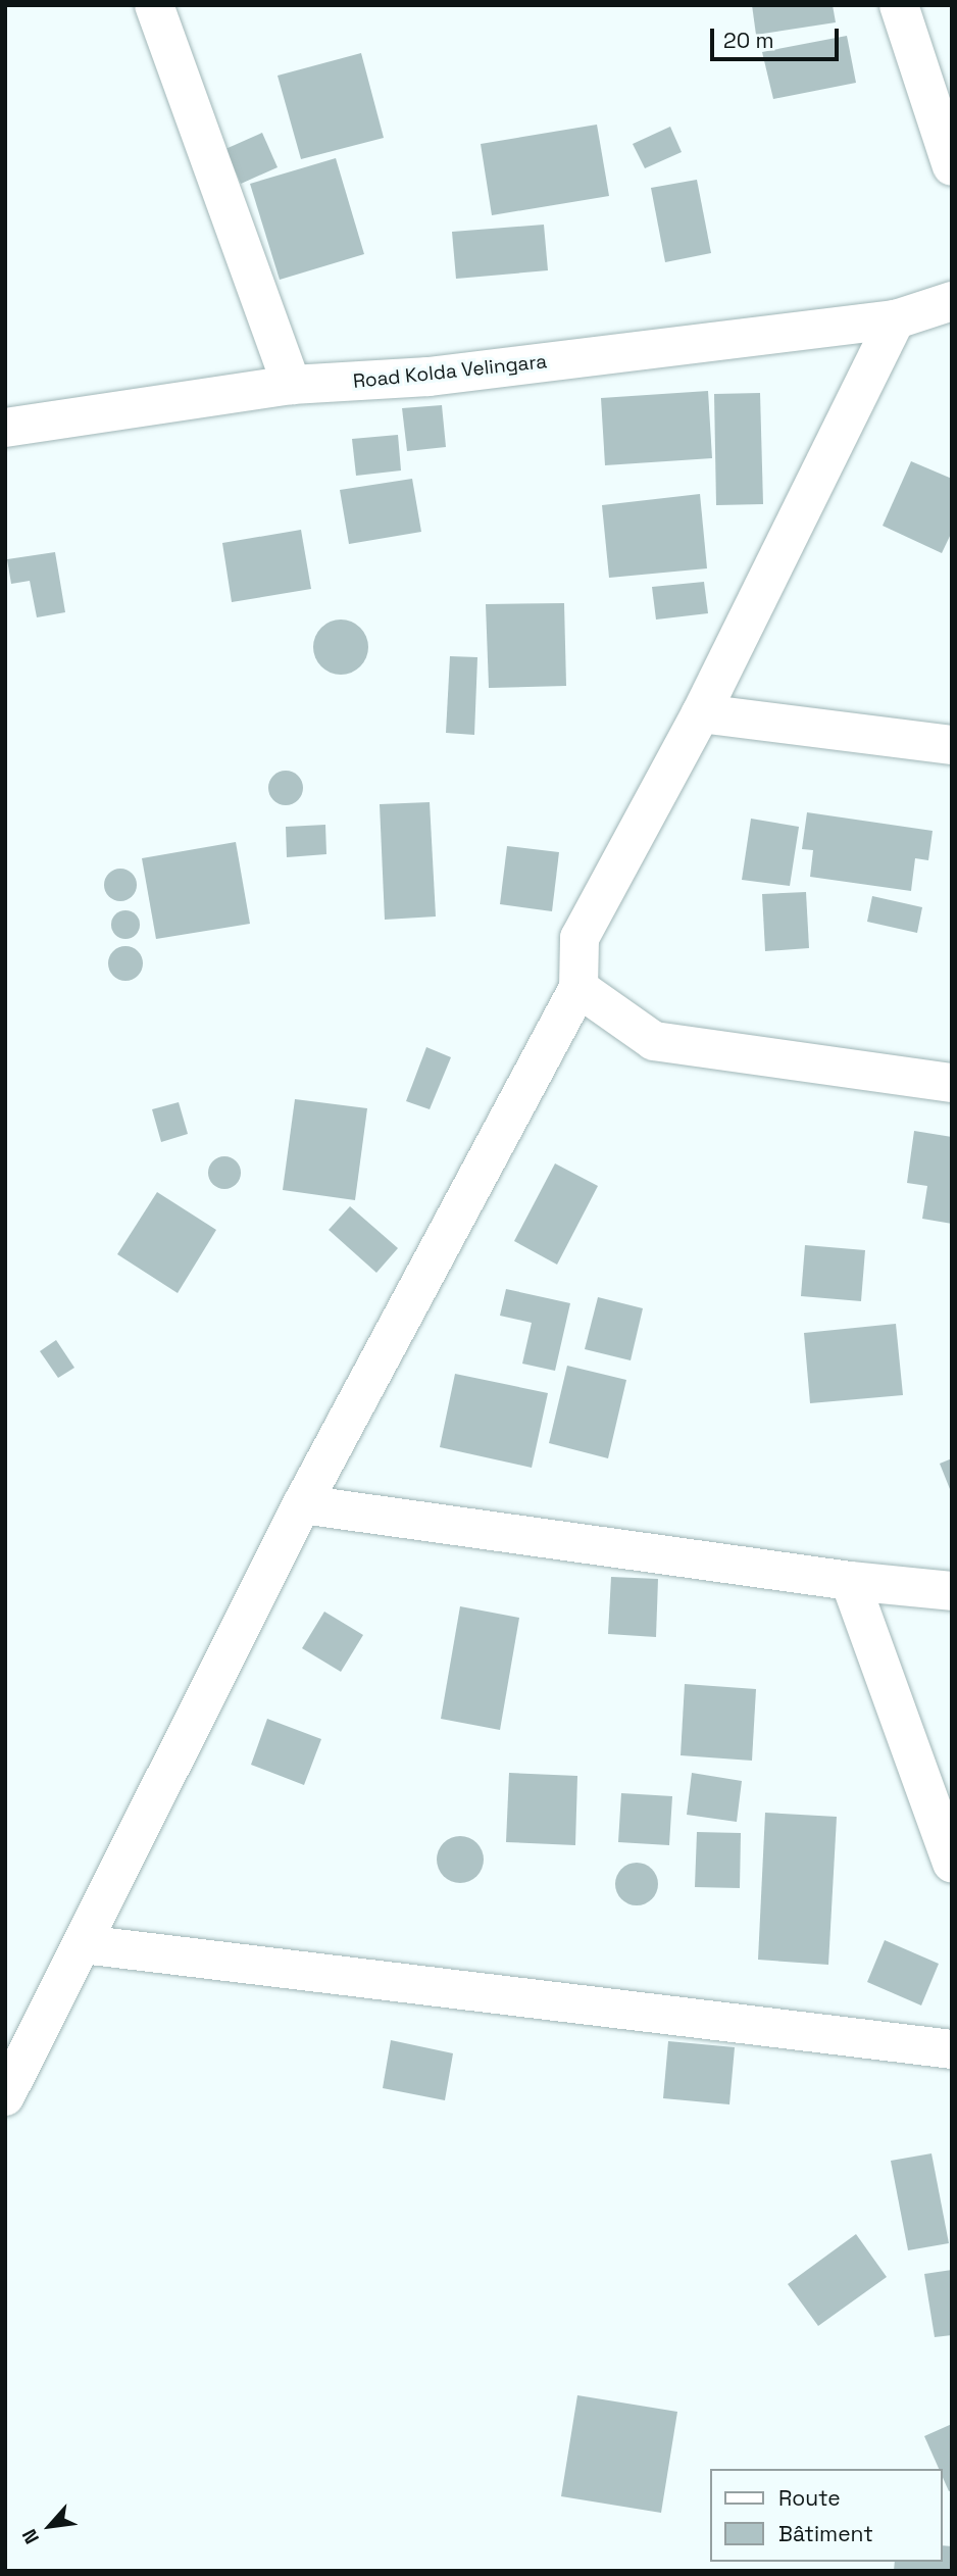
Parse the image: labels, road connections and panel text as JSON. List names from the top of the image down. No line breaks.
{"streets":{"street":["Road Kolda Velingara"]},"legend":["Route","Bâtiment"],"scale_bar":"20 m","north":"bottom left"}
